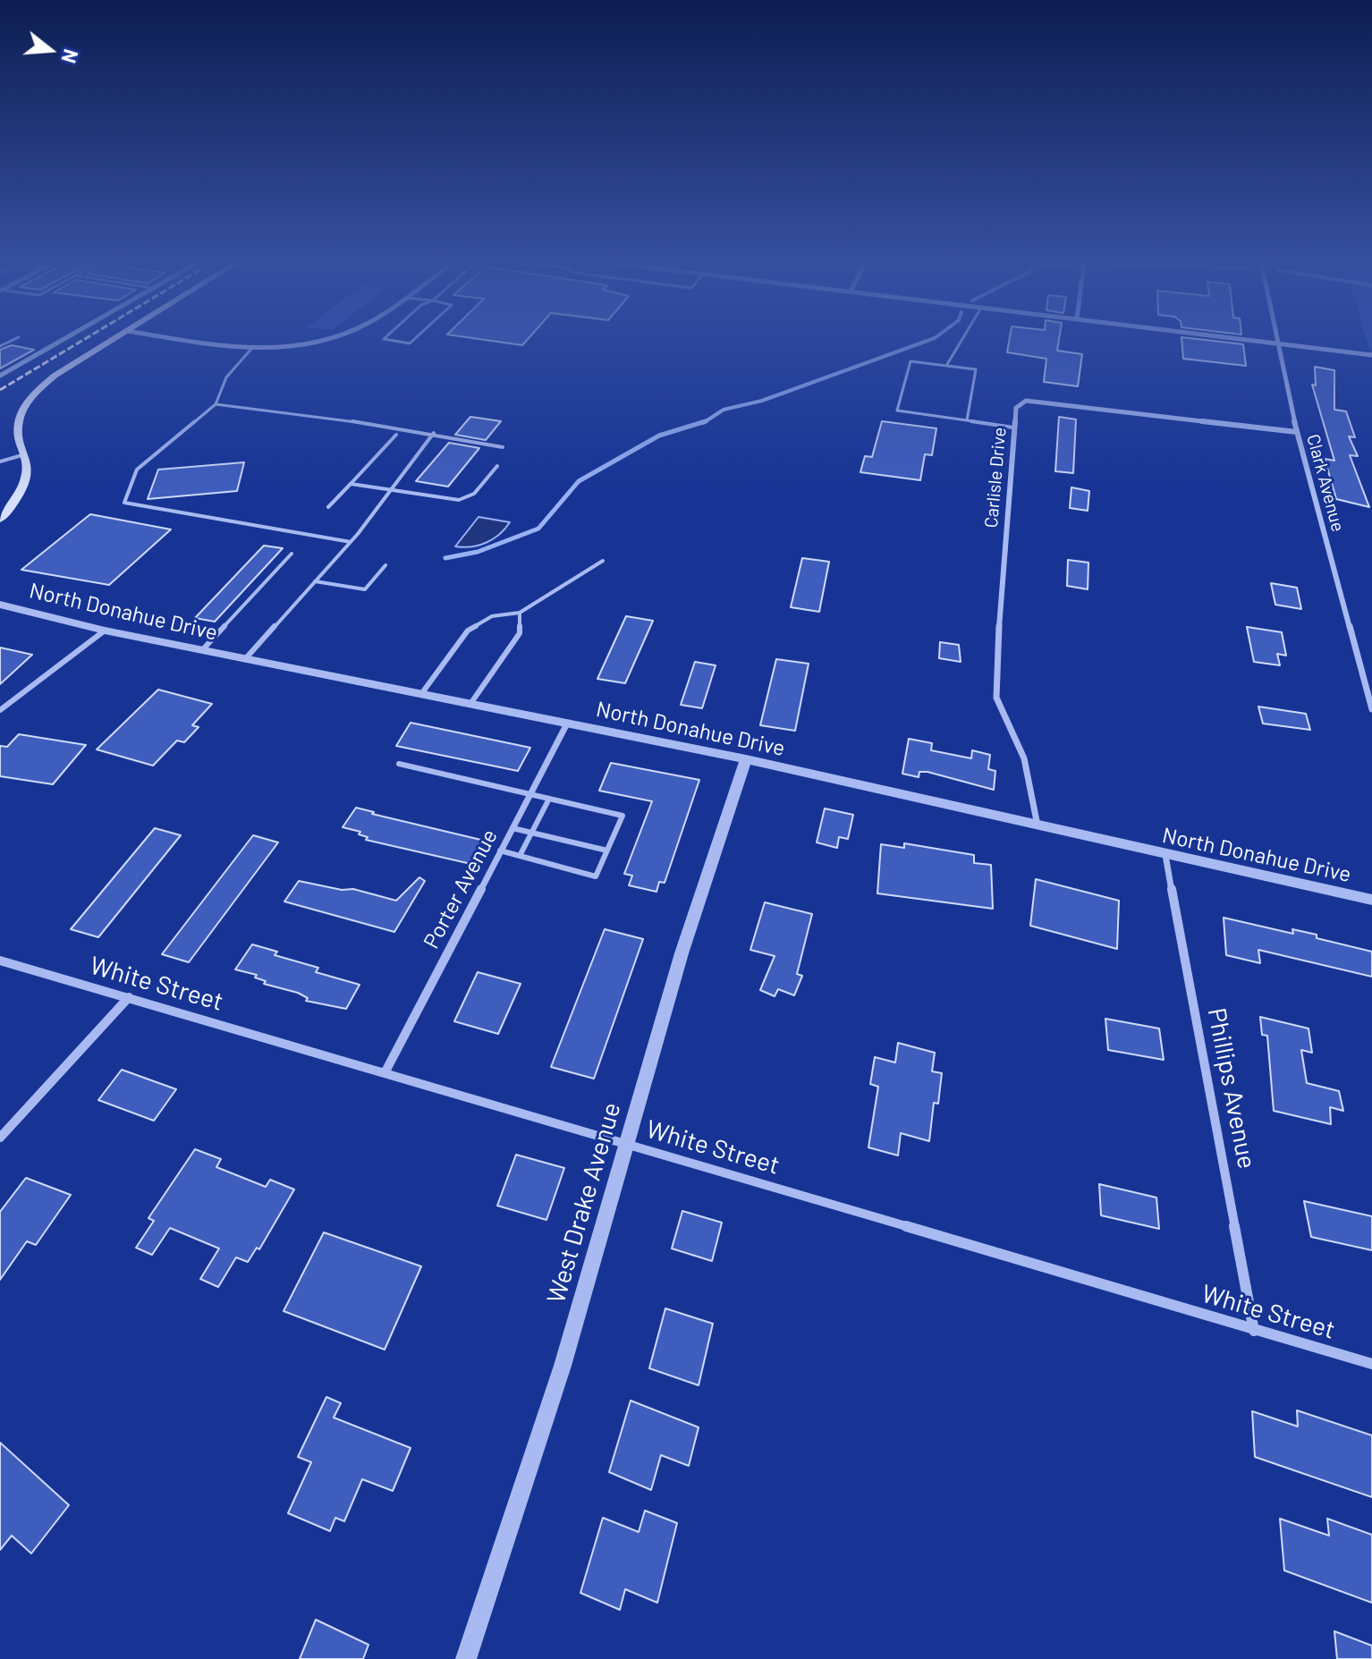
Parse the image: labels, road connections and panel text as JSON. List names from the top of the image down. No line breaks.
{"streets":{"street":["Carlisle Drive","Clark Avenue","North Donahue Drive","Porter Avenue","White Street","Phillips Avenue","West Drake Avenue"]},"crossings":[["Carlisle Drive","Clark Avenue"],["Carlisle Drive","North Donahue Drive"],["North Donahue Drive","Porter Avenue"],["North Donahue Drive","Phillips Avenue"],["North Donahue Drive","West Drake Avenue"],["Porter Avenue","White Street"],["White Street","Phillips Avenue"],["White Street","West Drake Avenue"]],"north":"right"}
